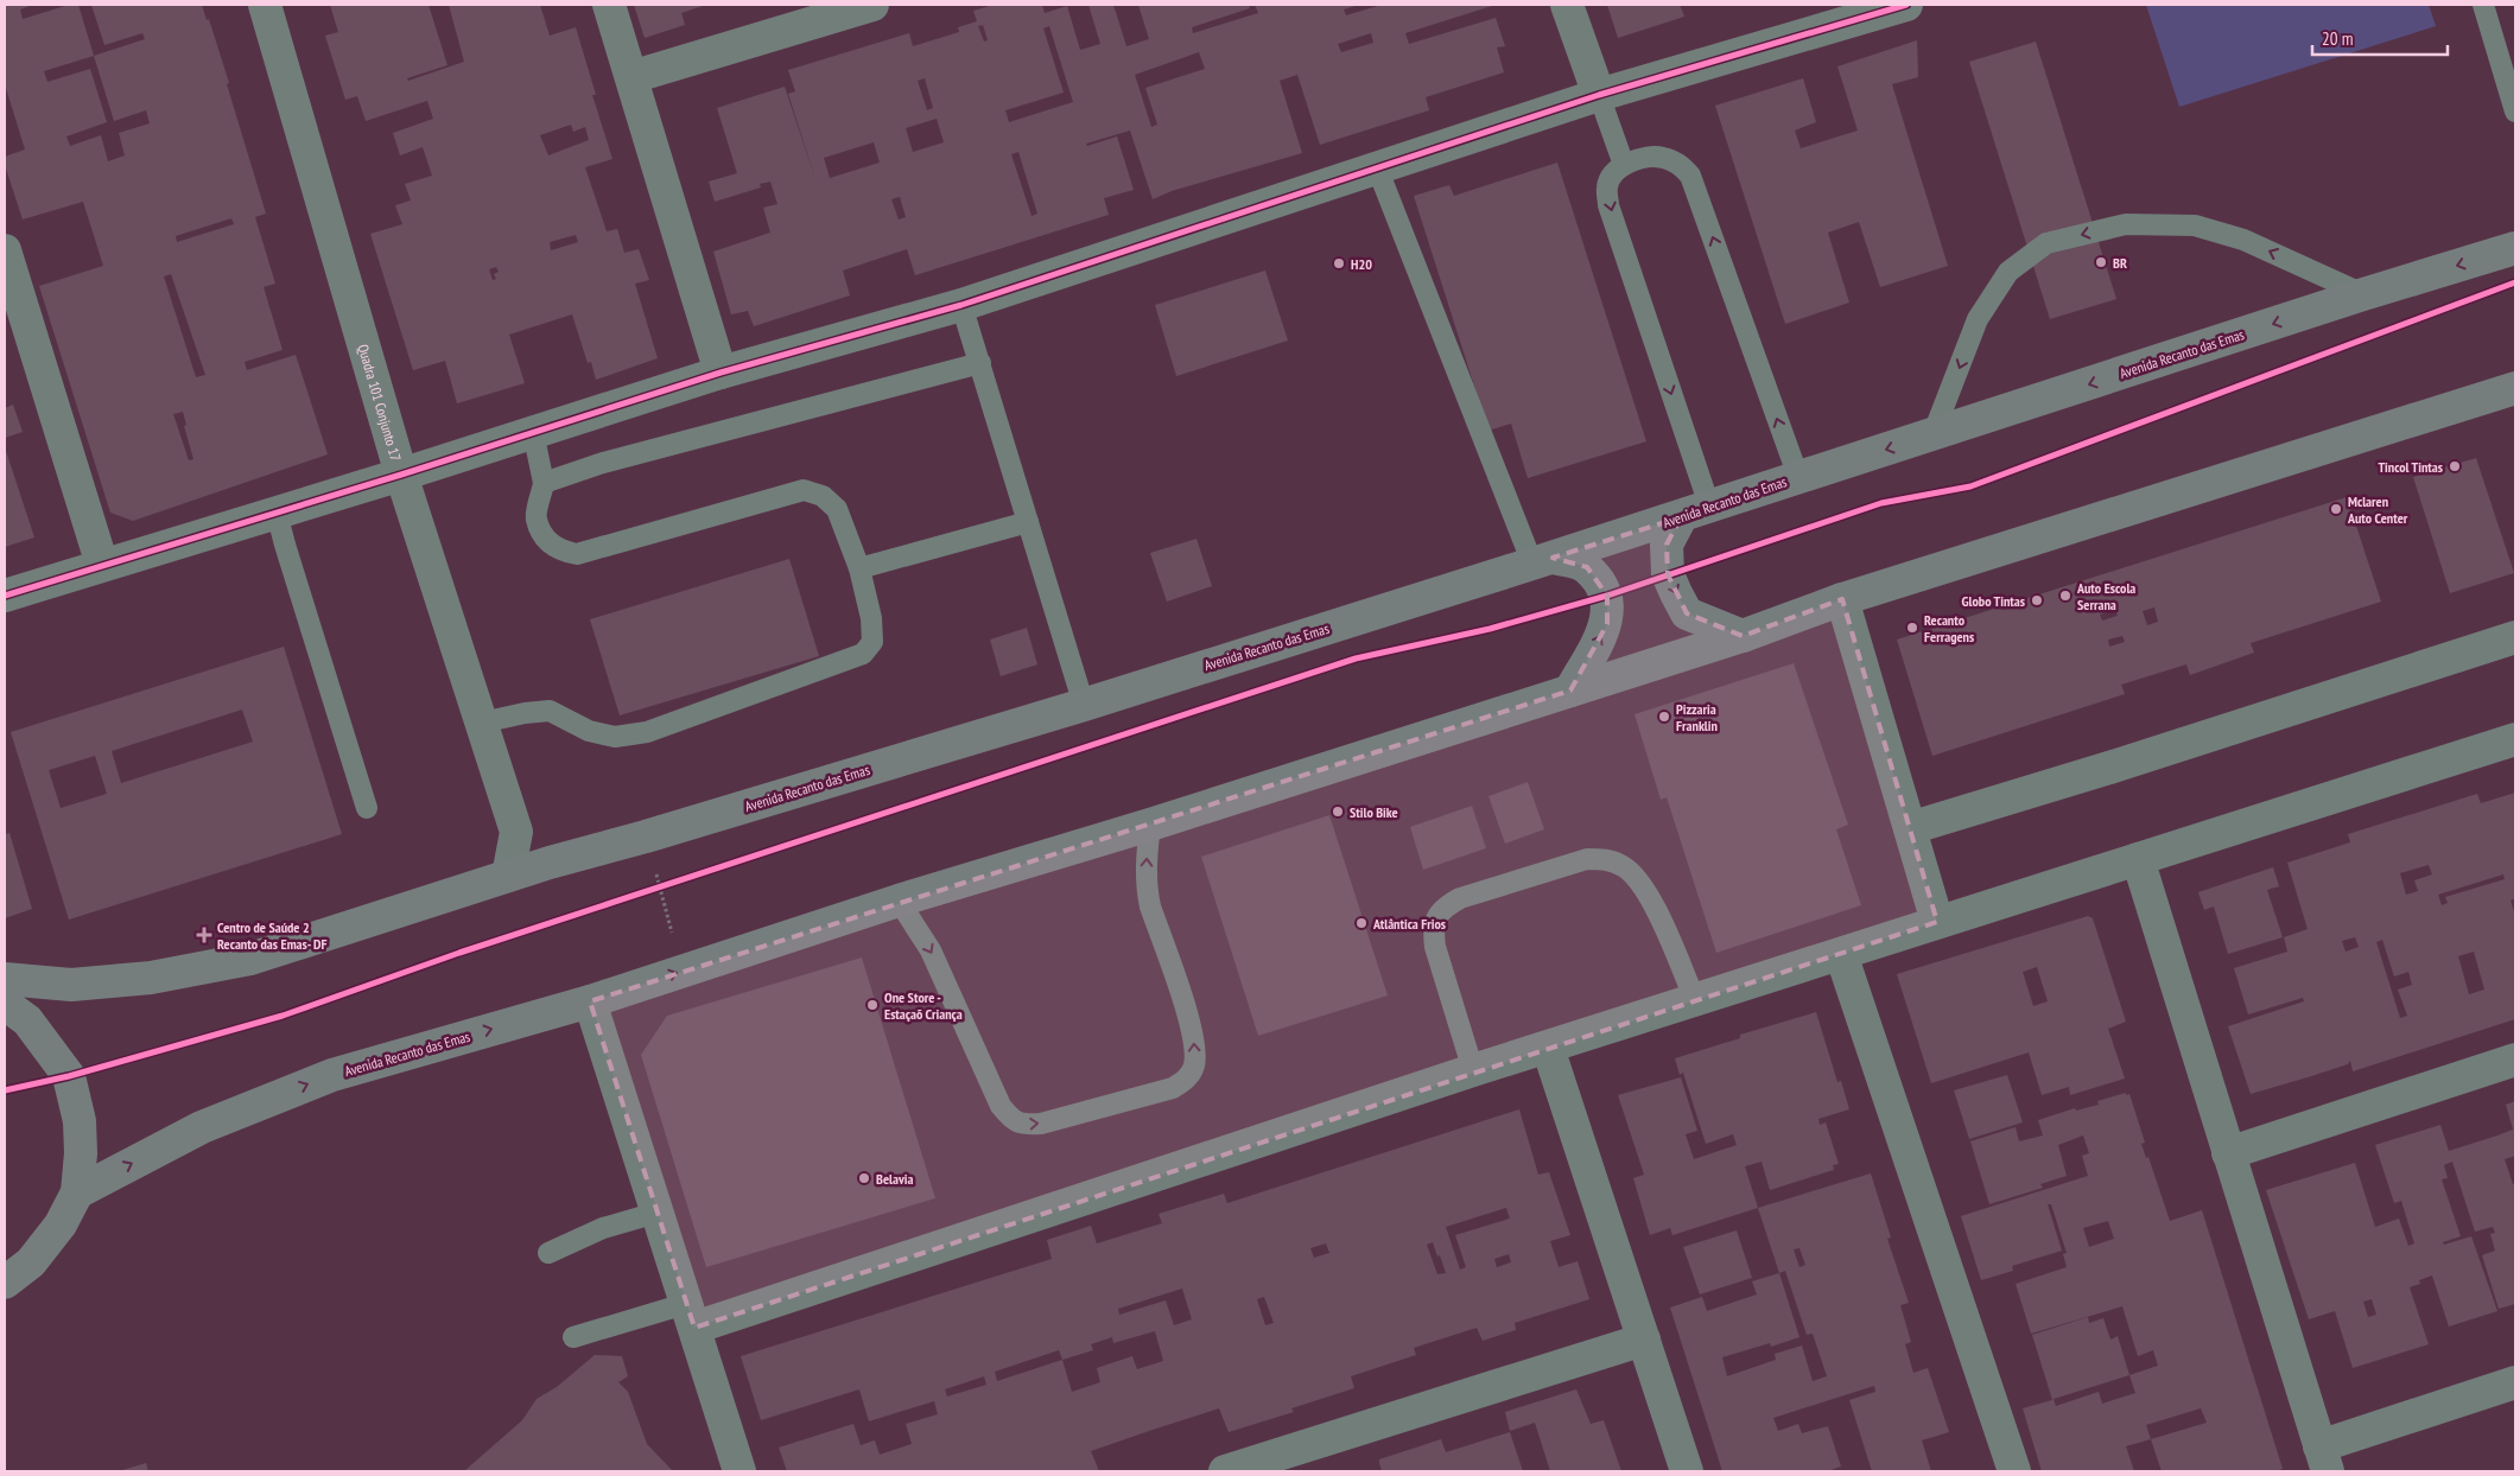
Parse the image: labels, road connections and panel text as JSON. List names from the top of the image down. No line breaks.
{"streets":{"main road":["Avenida Recanto das Emas"],"street":["Quadra 101 Conjunto 17"]},"crossings":[["Avenida Recanto das Emas","Quadra 101 Conjunto 17"]],"places":{"other":["BR","H20","Tincol Tintas","Mclaren Auto Center","Auto Escola Serrana","Globo Tintas","Recanto Ferragens","Pizzaria Franklin","Stilo Bike","Atlântica Frios","One Store - Estaçaõ Criança","Belavia"],"health":["Centro de Saúde 2 Recanto das Emas- DF"]},"scale_bar":"20 m"}
